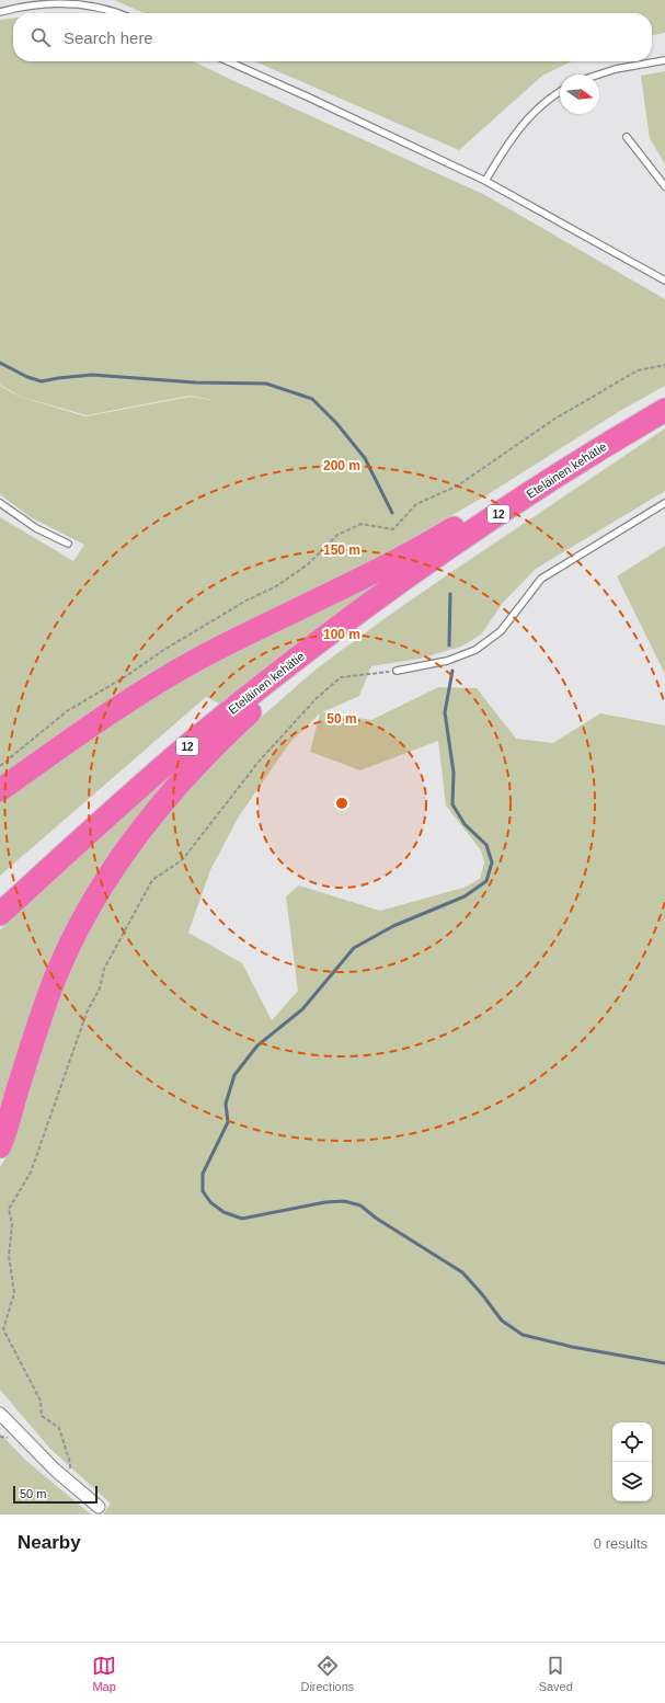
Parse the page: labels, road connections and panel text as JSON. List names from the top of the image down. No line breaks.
{"streets":{"highway":["Eteläinen kehätie","12"]},"scale_bar":"50 m","north":"right","page":{"search":"Search here","scale":"50 m","heading":["Nearby","0 results"],"nav":["Map","Directions","Saved"]},"rings":["200 m","150 m","100 m","50 m"]}
